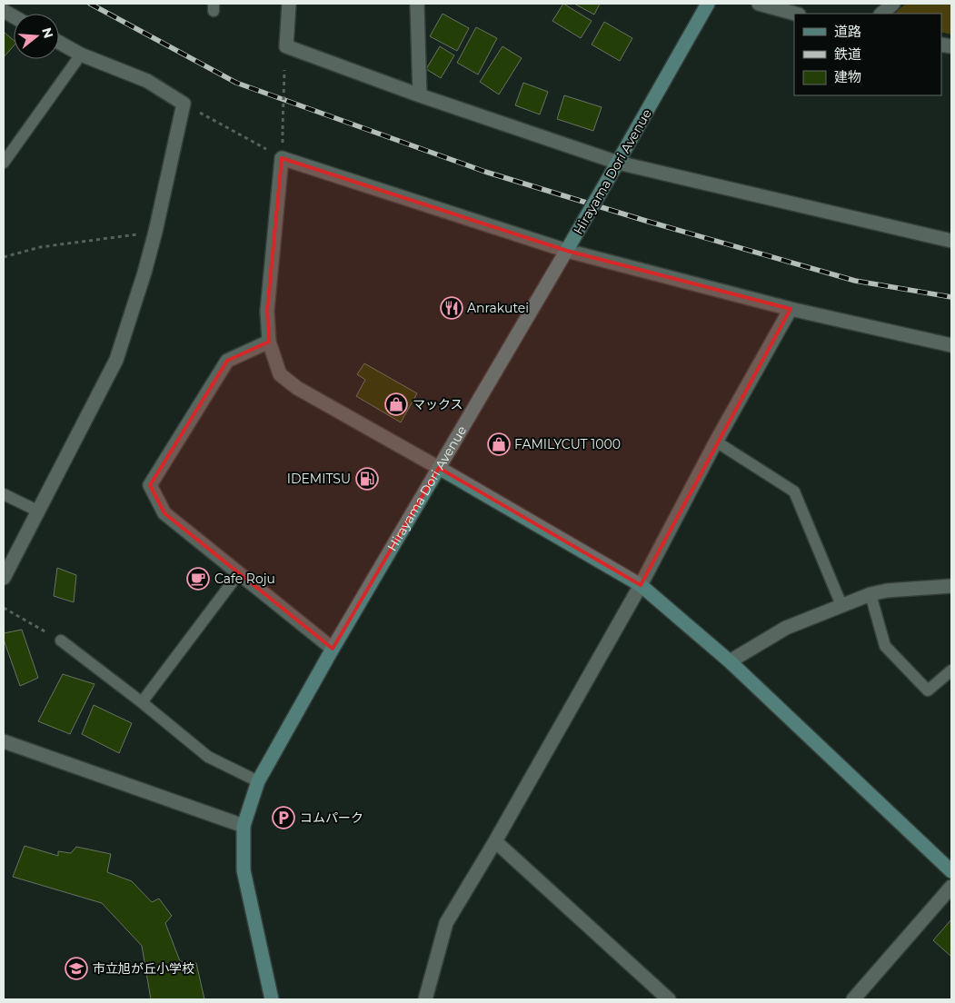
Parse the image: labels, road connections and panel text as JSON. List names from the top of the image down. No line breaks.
{"streets":{"main road":["Hirayama Dori Avenue"]},"places":{"restaurant":["Anrakutei"],"shop":["マックス","FAMILYCUT 1000"],"fuel station":["IDEMITSU"],"cafe":["Cafe Roju"],"parking":["コムパーク"],"school or university":["市立旭が丘小学校"]},"legend":["道路","鉄道","建物"],"north":"right"}
